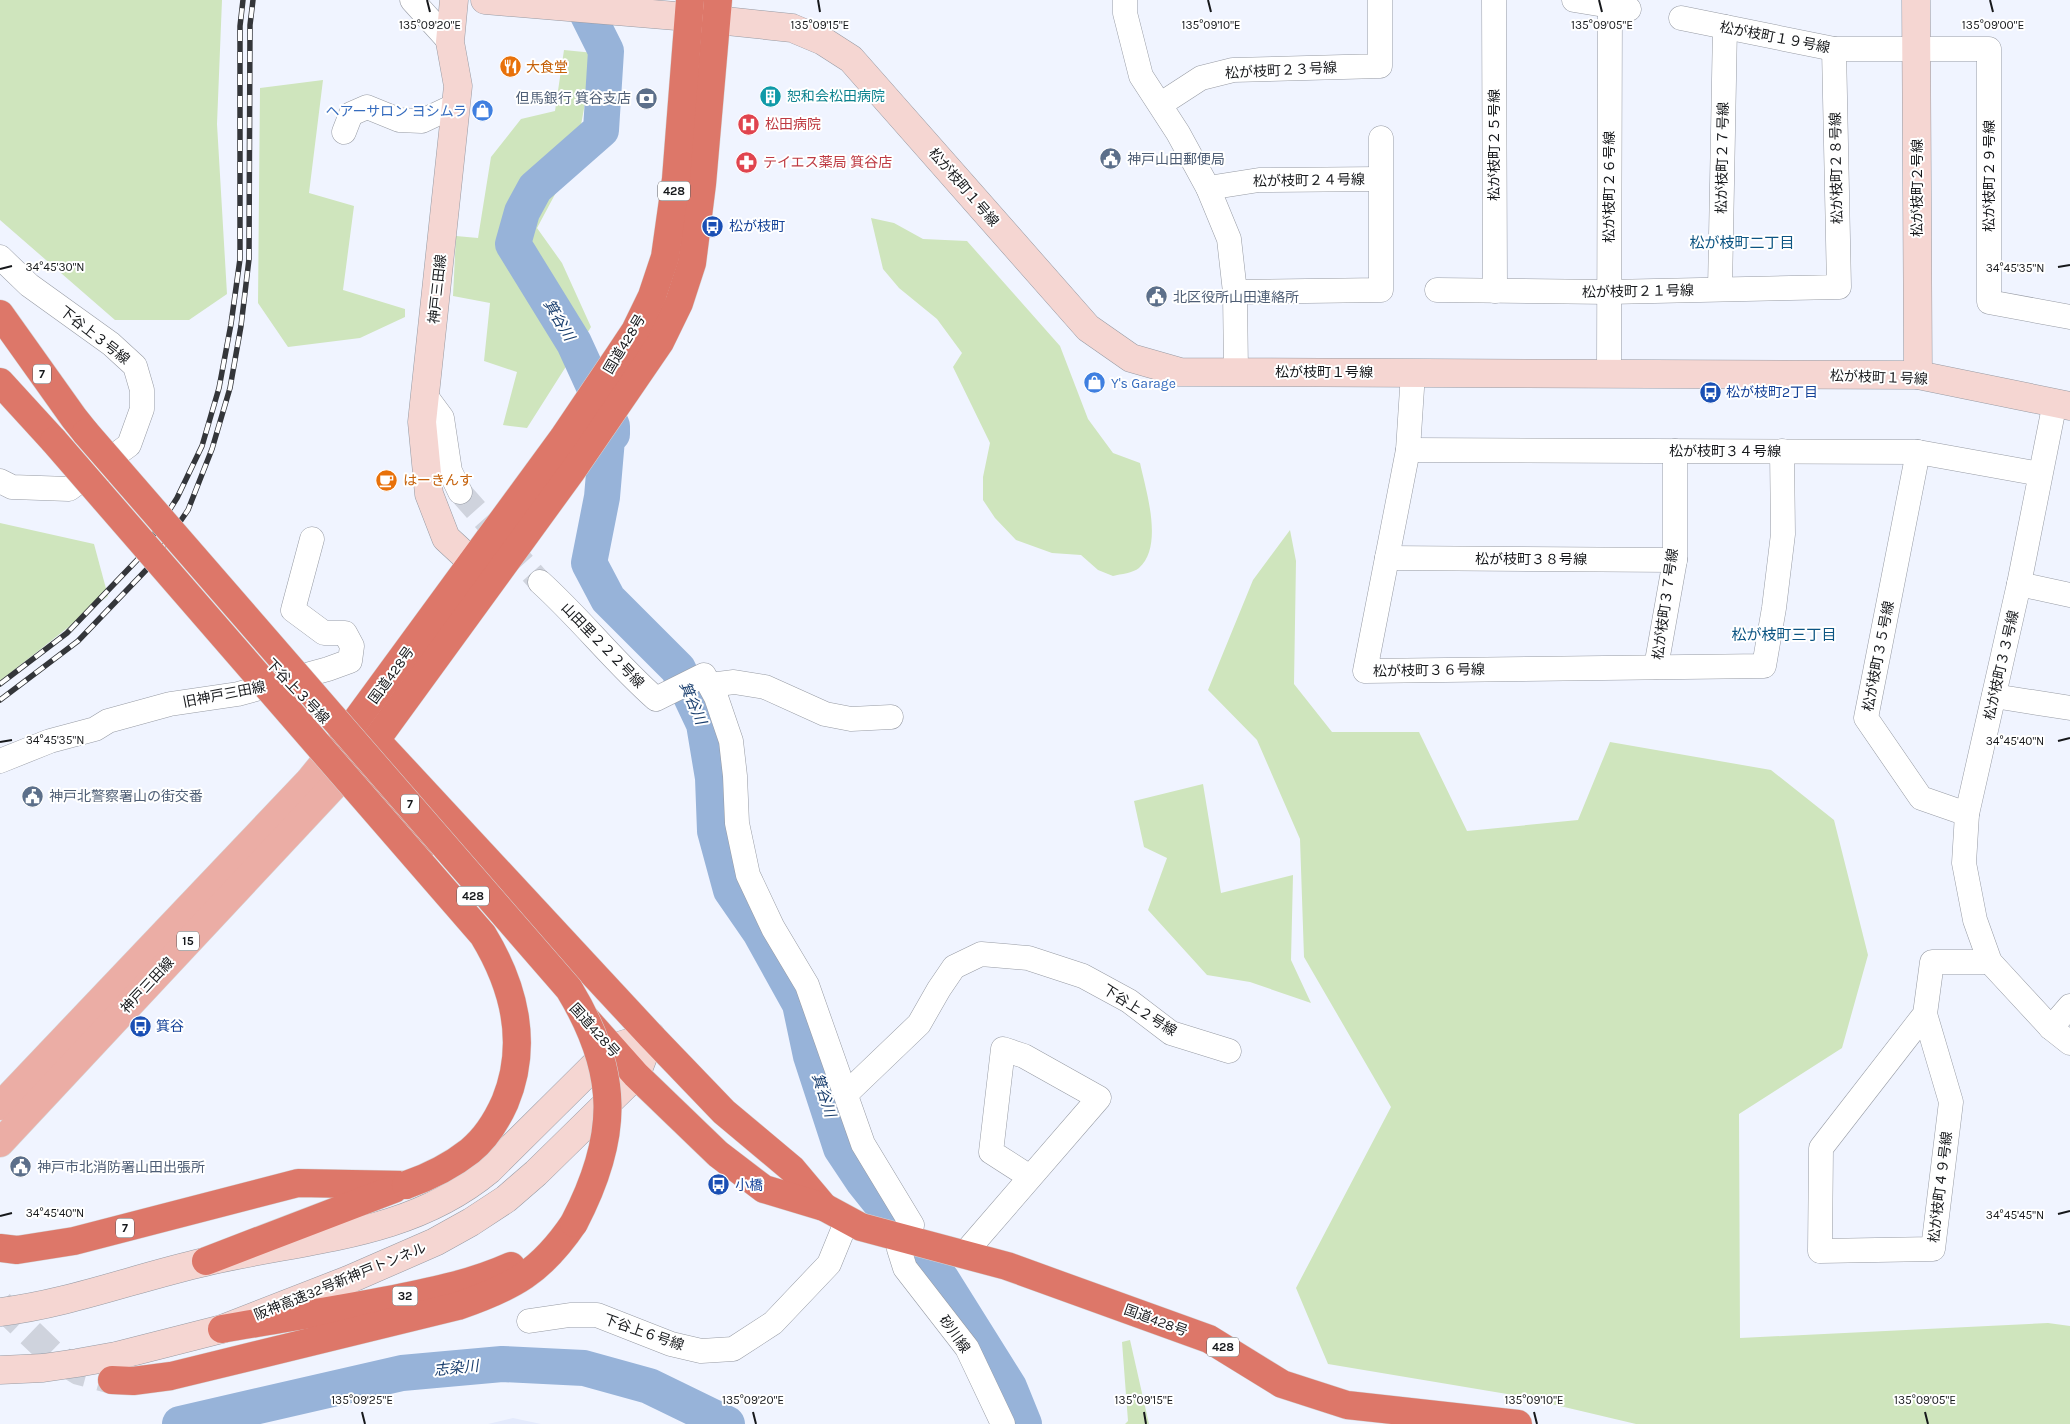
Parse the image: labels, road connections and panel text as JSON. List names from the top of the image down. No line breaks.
{"streets":{"highway":["428","国道428号","7","32"],"main road":["神戸三田線","15"],"street":["松が枝町１９号線","松が枝町２３号線","松が枝町２５号線","松が枝町２７号線","松が枝町２８号線","松が枝町２９号線","松が枝町２４号線","松が枝町１号線","松が枝町２６号線","松が枝町２号線","松が枝町２１号線","下谷上３号線","松が枝町３４号線","松が枝町３８号線","松が枝町３７号線","山田里２２２号線","松が枝町３５号線","松が枝町３３号線","松が枝町３６号線","旧神戸三田線","下谷上２号線","松が枝町４９号線","阪神高速32号新神戸トンネル","下谷上６号線","砂川線"]},"crossings":[["松が枝町１９号線","松が枝町２７号線"],["松が枝町１９号線","松が枝町２８号線"],["松が枝町１９号線","松が枝町２９号線"],["松が枝町１９号線","松が枝町２号線"],["松が枝町２５号線","松が枝町２１号線"],["松が枝町２７号線","松が枝町２１号線"],["松が枝町２８号線","松が枝町２１号線"],["松が枝町１号線","松が枝町２６号線"],["松が枝町１号線","松が枝町２号線"],["松が枝町１号線","国道428号"],["松が枝町１号線","松が枝町３３号線"],["松が枝町１号線","松が枝町３６号線"],["松が枝町２６号線","松が枝町２１号線"],["神戸三田線","下谷上３号線"],["神戸三田線","国道428号"],["下谷上３号線","国道428号"],["下谷上３号線","旧神戸三田線"],["国道428号","阪神高速32号新神戸トンネル"],["国道428号","下谷上６号線"],["国道428号","砂川線"],["7","32"],["松が枝町３４号線","松が枝町３７号線"],["松が枝町３４号線","松が枝町３５号線"],["松が枝町３４号線","松が枝町３３号線"],["松が枝町３４号線","松が枝町３６号線"],["松が枝町３８号線","松が枝町３７号線"],["松が枝町３８号線","松が枝町３６号線"],["松が枝町３７号線","松が枝町３６号線"],["山田里２２２号線","砂川線"],["松が枝町３５号線","松が枝町３３号線"],["松が枝町３３号線","松が枝町４９号線"],["下谷上２号線","砂川線"],["阪神高速32号新神戸トンネル","32"]],"districts":["松が枝町二丁目","松が枝町三丁目"],"water":["箕谷川","志染川"],"places":{"restaurant":["大食堂"],"building":["恕和会松田病院"],"bank":["但馬銀行 箕谷支店"],"shop":["ヘアーサロン ヨシムラ","Y's Garage"],"hospital":["松田病院"],"public building":["神戸山田郵便局","北区役所山田連絡所","神戸北警察署山の街交番","神戸市北消防署山田出張所"],"pharmacy":["テイエス薬局 箕谷店"],"bus stop":["松が枝町","松が枝町2丁目","箕谷","小橋"],"cafe":["はーきんす"]},"coordinates":["135°09'20\"E","135°09'15\"E","135°09'10\"E","135°09'05\"E","135°09'00\"E","34°45'30\"N","34°45'35\"N","34°45'40\"N","34°45'45\"N","135°09'25\"E"]}
